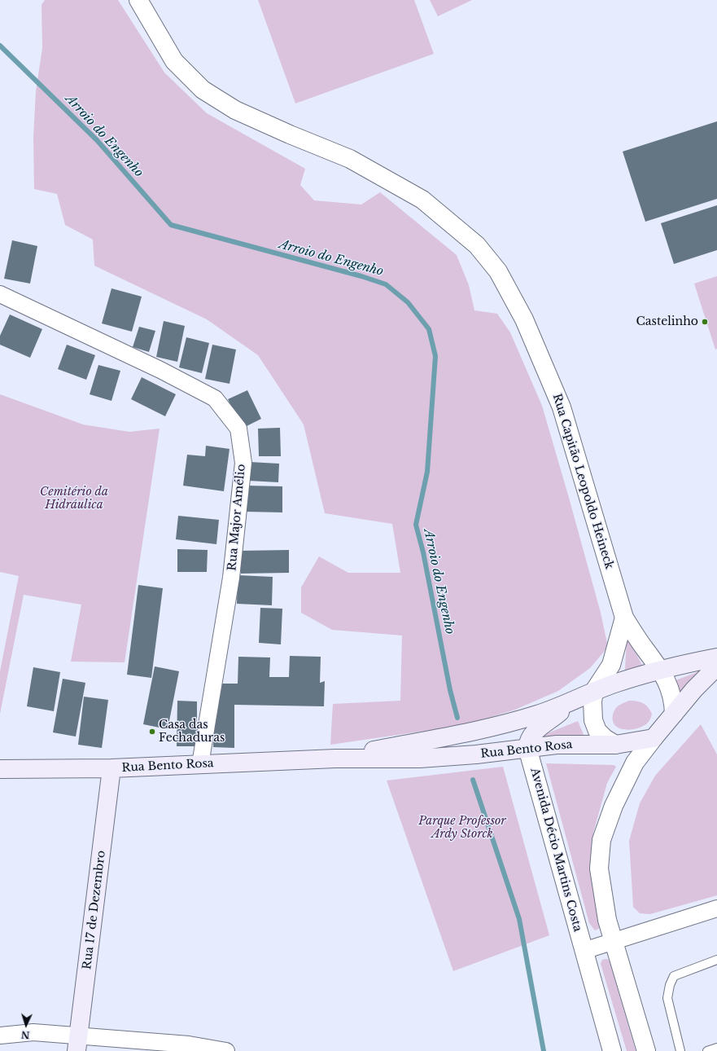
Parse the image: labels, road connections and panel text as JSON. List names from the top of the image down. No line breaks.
{"streets":{"main road":["Rua Bento Rosa","Rua 17 de Dezembro"],"street":["Rua Capitão Leopoldo Heineck","Rua Major Amélio","Avenida Décio Martins Costa"]},"crossings":[["Rua Capitão Leopoldo Heineck","Rua Bento Rosa"],["Rua Major Amélio","Rua Bento Rosa"],["Rua Bento Rosa","Avenida Décio Martins Costa"],["Rua Bento Rosa","Rua 17 de Dezembro"]],"water":["Arroio do Engenho"],"parks":["Cemitério da Hidráulica","Parque Professor Ardy Storck"],"places":["Castelinho","Casa das Fechaduras"],"north":"bottom"}
